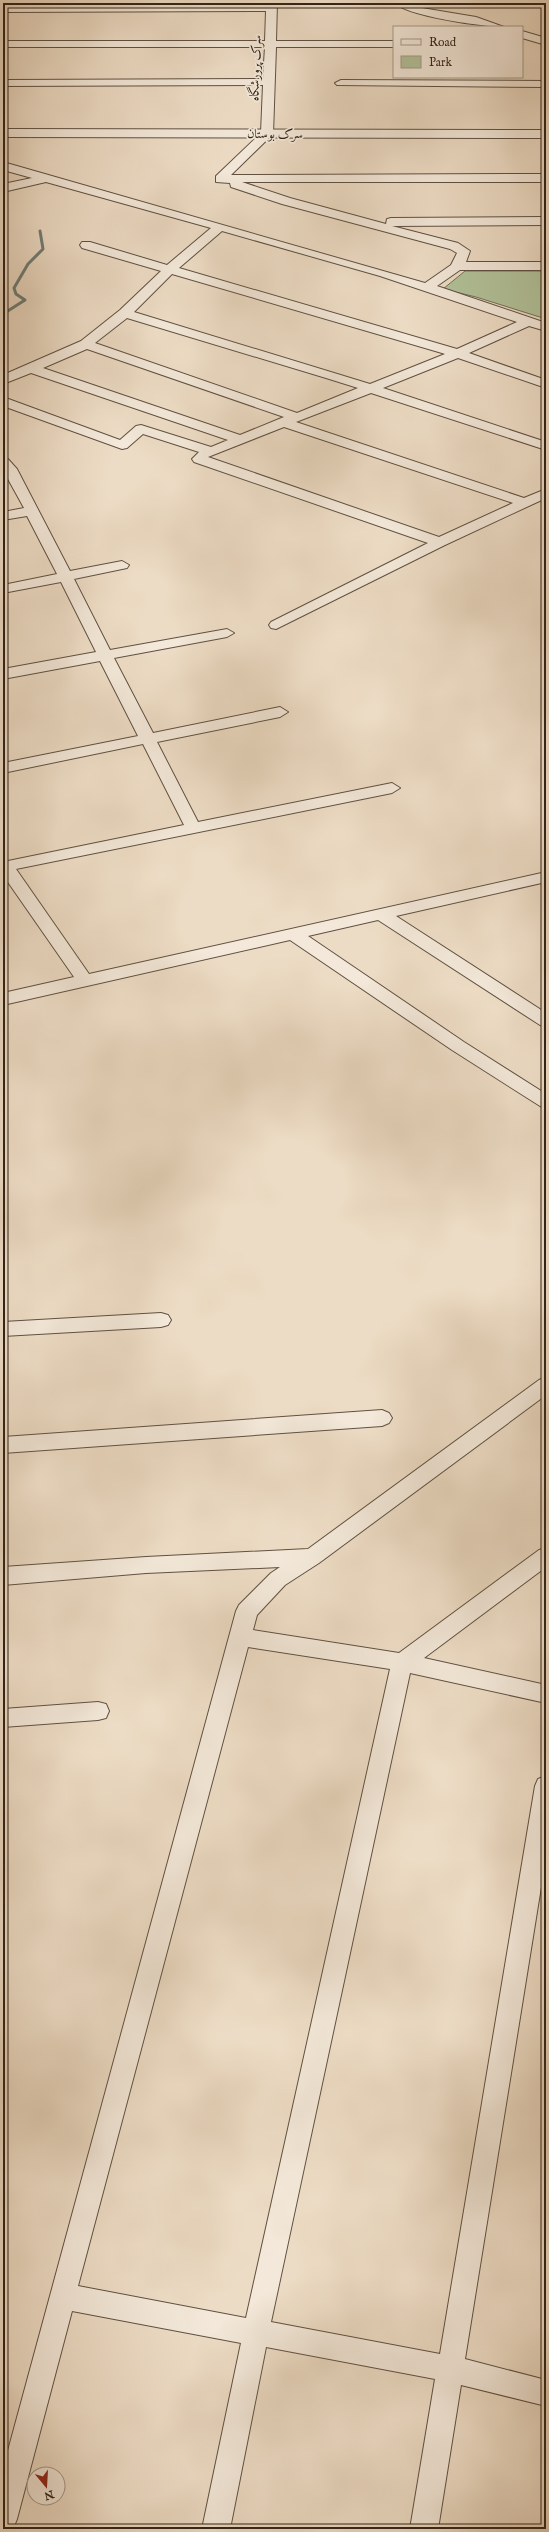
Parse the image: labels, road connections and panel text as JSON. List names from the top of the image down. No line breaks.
{"streets":{"street":["سرک پرورشگاه","سرک بوستان"]},"crossings":[["سرک پرورشگاه","سرک بوستان"]],"legend":["Road","Park"],"north":"bottom"}
